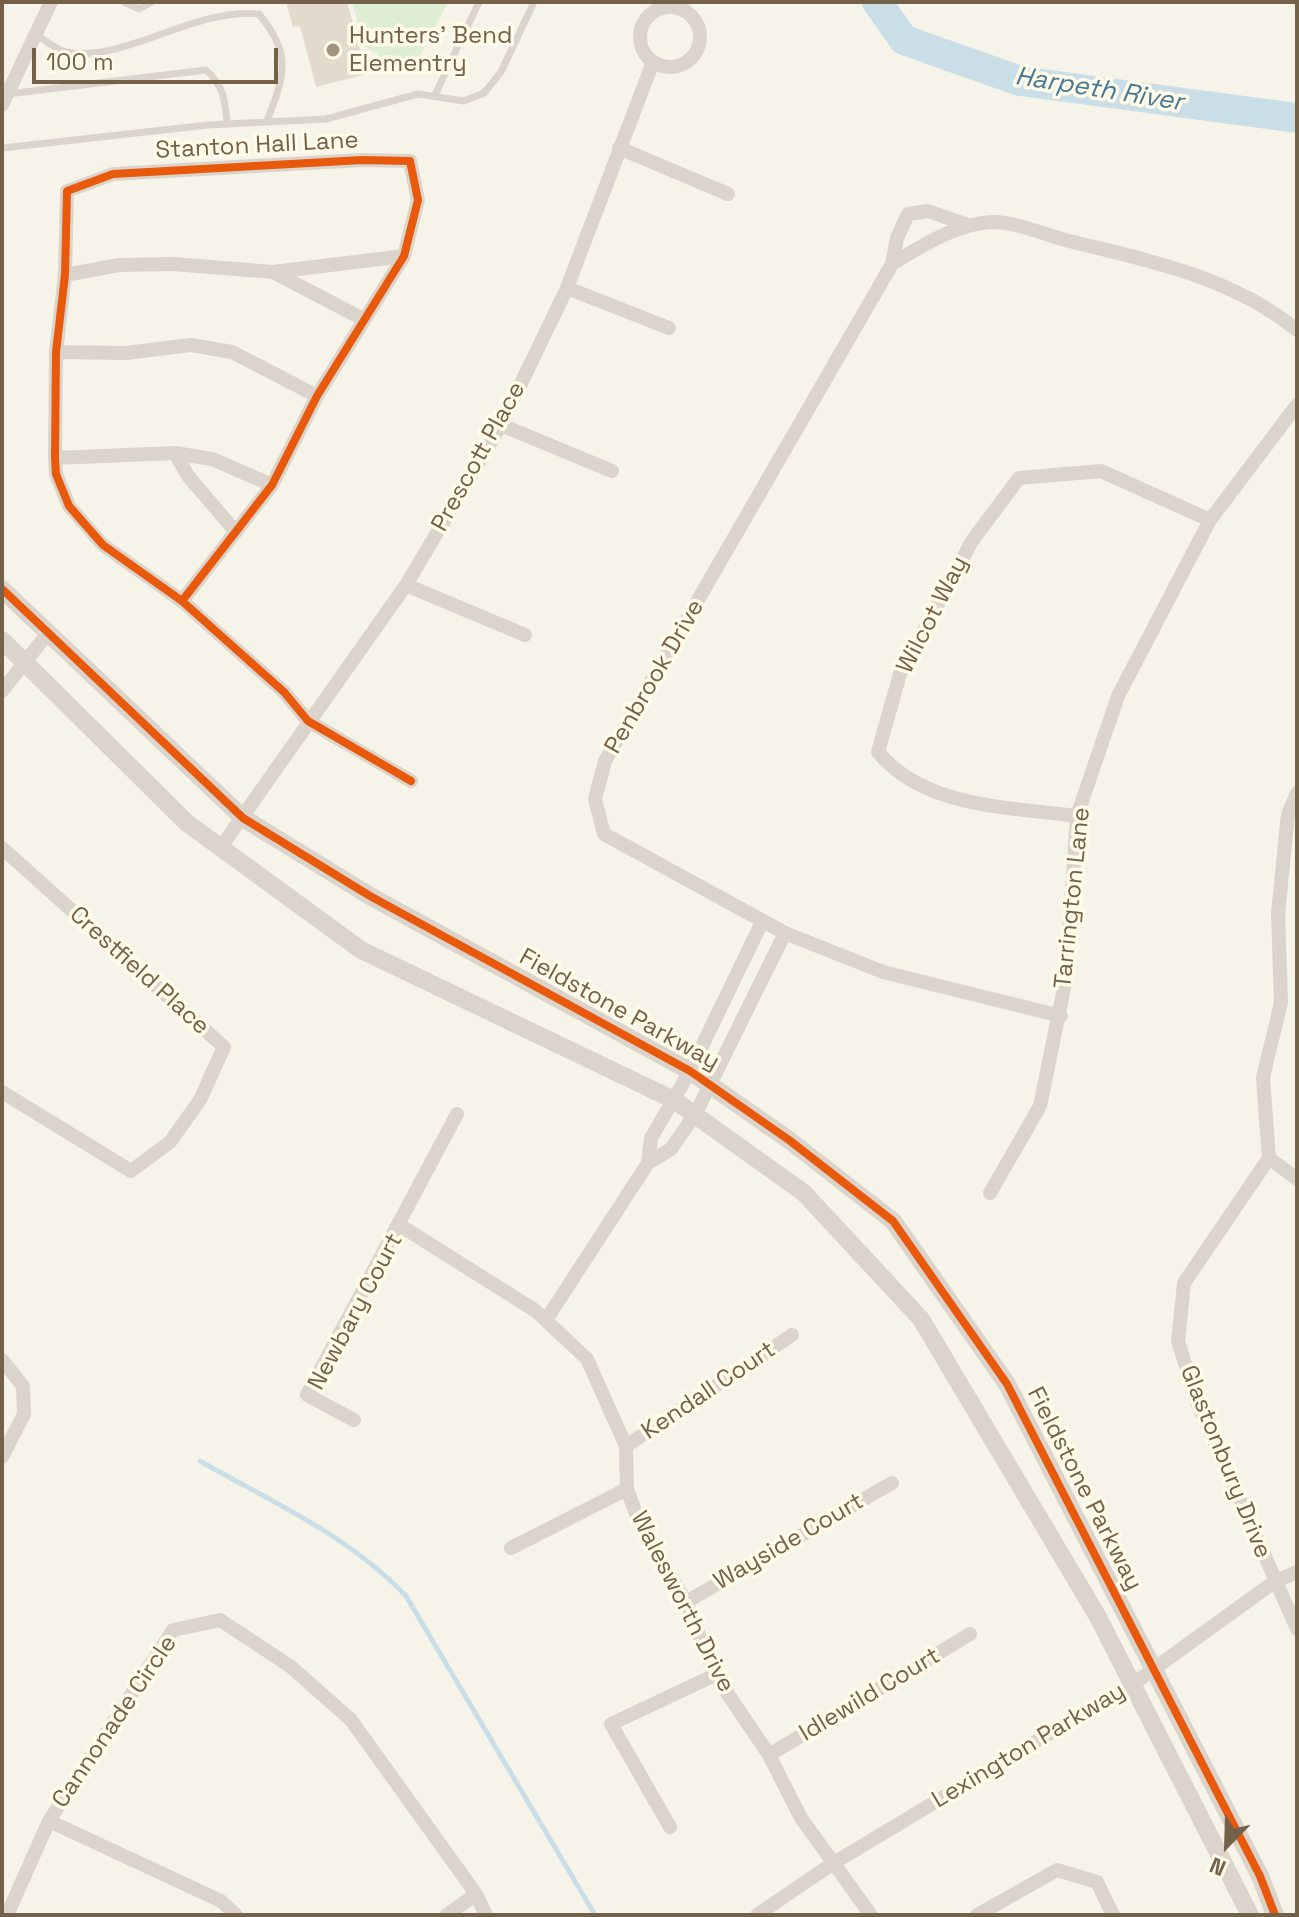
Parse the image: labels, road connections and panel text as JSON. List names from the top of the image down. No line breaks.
{"streets":{"street":["Stanton Hall Lane","Prescott Place","Wilcot Way","Penbrook Drive","Tarrington Lane","Crestfield Place","Fieldstone Parkway","Newbary Court","Kendall Court","Glastonbury Drive","Wayside Court","Walesworth Drive","Idlewild Court","Cannonade Circle","Lexington Parkway"]},"crossings":[["Stanton Hall Lane","Prescott Place"],["Prescott Place","Fieldstone Parkway"],["Wilcot Way","Tarrington Lane"],["Penbrook Drive","Tarrington Lane"],["Fieldstone Parkway","Lexington Parkway"],["Newbary Court","Walesworth Drive"],["Kendall Court","Walesworth Drive"],["Glastonbury Drive","Lexington Parkway"],["Wayside Court","Walesworth Drive"],["Walesworth Drive","Idlewild Court"],["Walesworth Drive","Lexington Parkway"]],"water":["Harpeth River"],"places":["Hunters' Bend Elementry"],"scale_bar":"100 m","north":"bottom left"}
